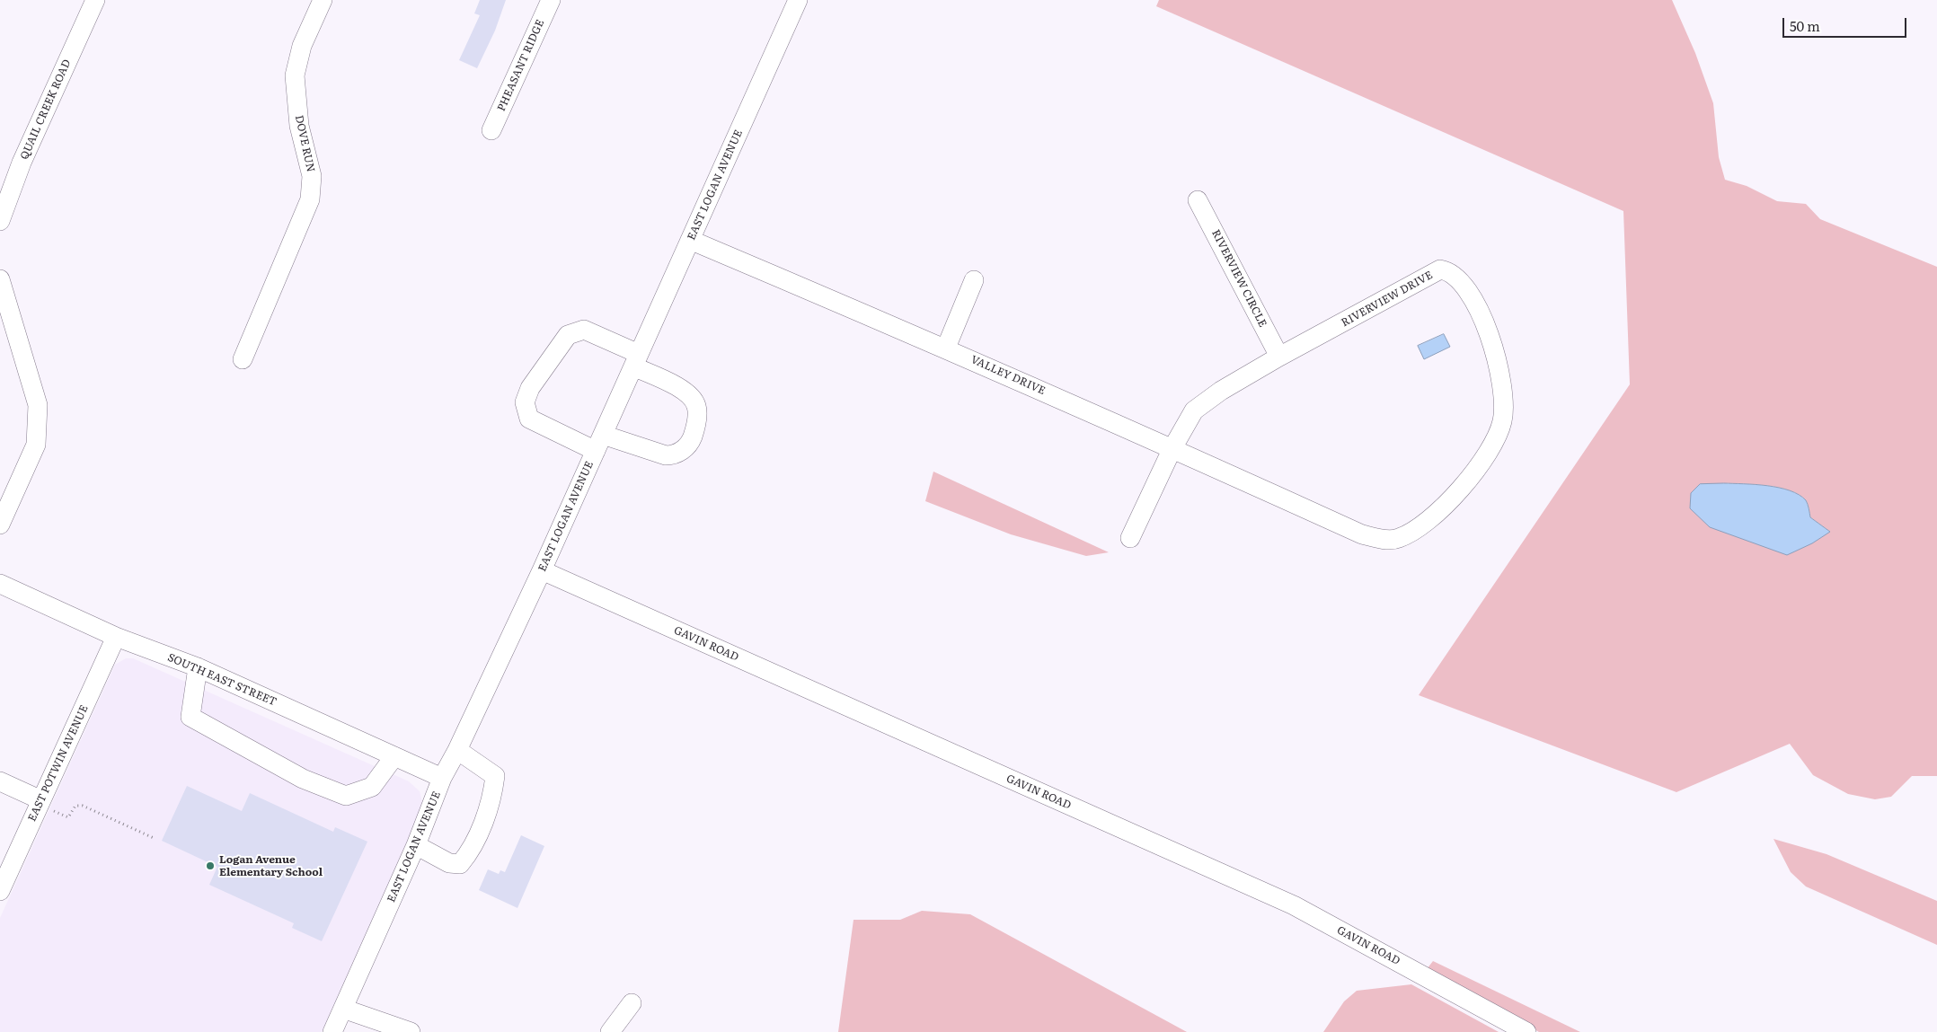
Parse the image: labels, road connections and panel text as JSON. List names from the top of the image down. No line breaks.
{"streets":{"street":["PHEASANT RIDGE","QUAIL CREEK ROAD","DOVE RUN","EAST LOGAN AVENUE","RIVERVIEW CIRCLE","RIVERVIEW DRIVE","VALLEY DRIVE","GAVIN ROAD","SOUTH EAST STREET","EAST POTWIN AVENUE"]},"crossings":[["EAST LOGAN AVENUE","VALLEY DRIVE"],["EAST LOGAN AVENUE","GAVIN ROAD"],["EAST LOGAN AVENUE","SOUTH EAST STREET"],["RIVERVIEW CIRCLE","RIVERVIEW DRIVE"],["RIVERVIEW DRIVE","VALLEY DRIVE"],["SOUTH EAST STREET","EAST POTWIN AVENUE"]],"places":["Logan Avenue Elementary School"],"scale_bar":"50 m"}
